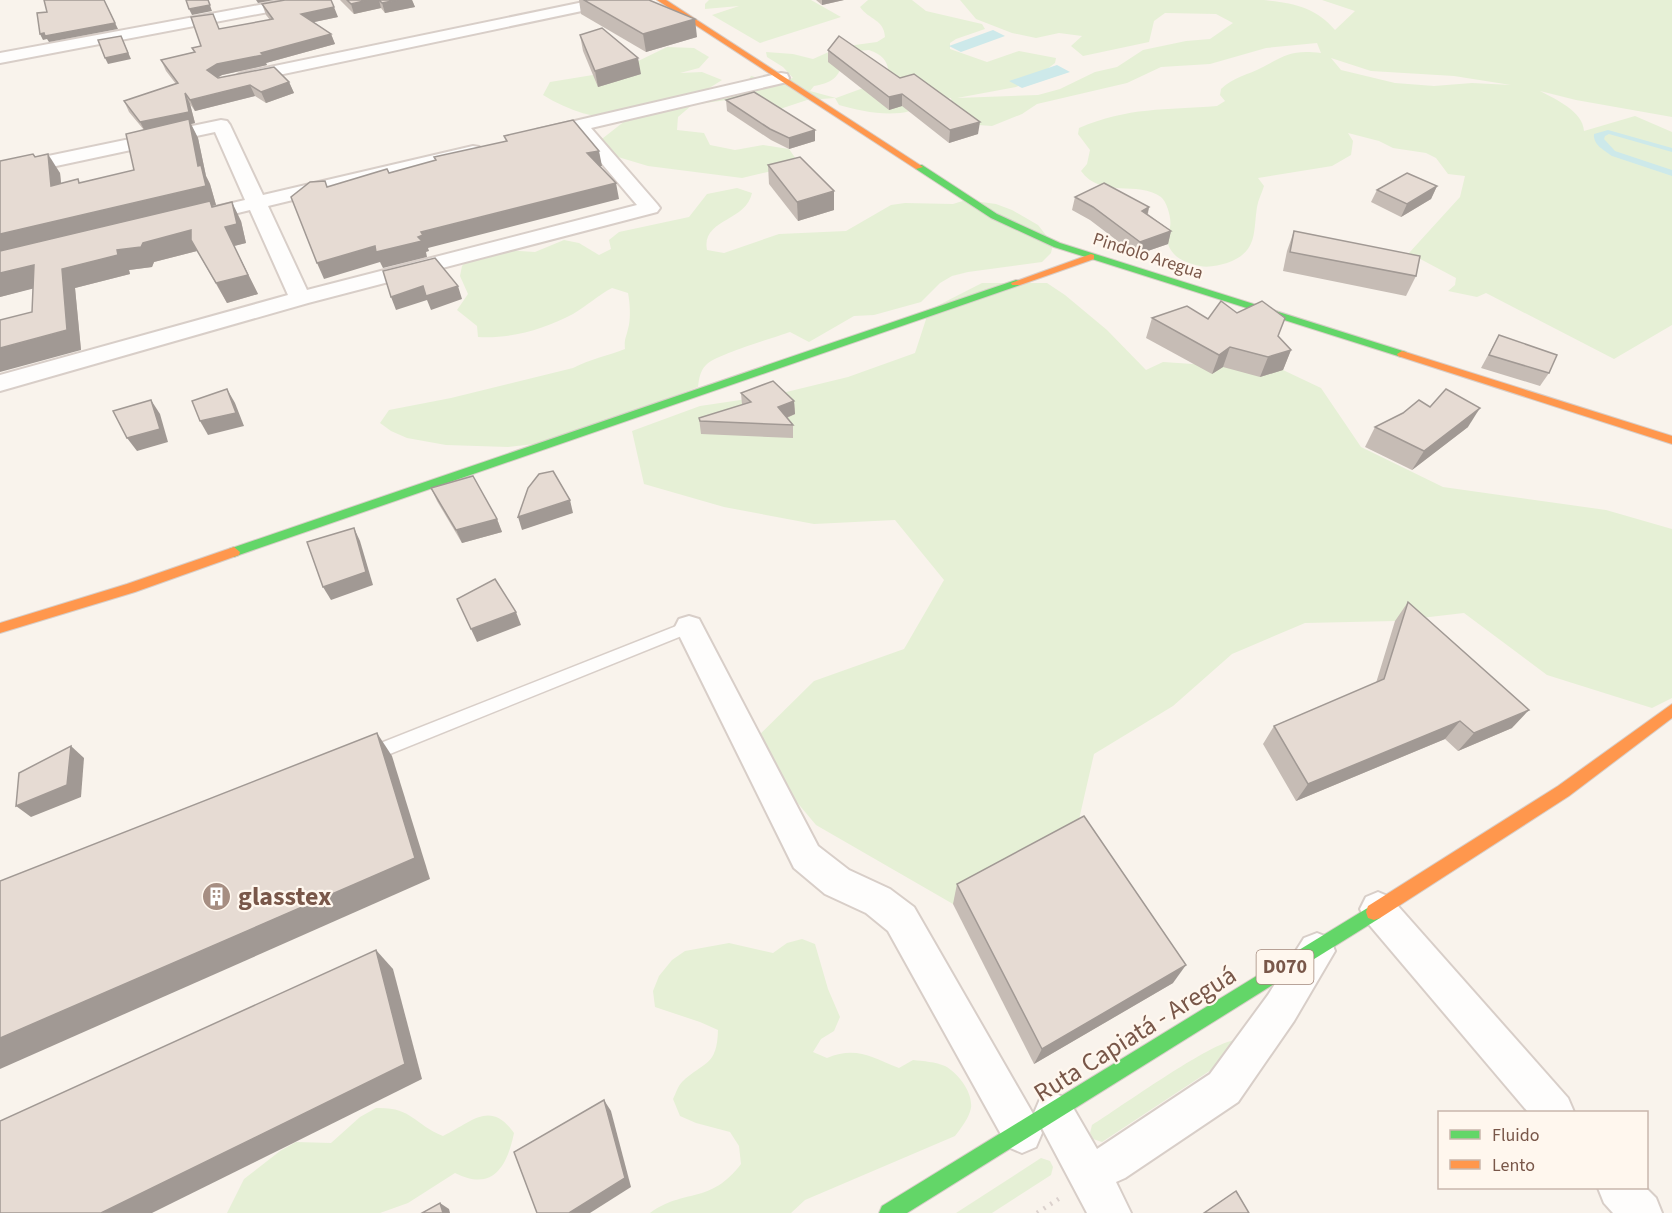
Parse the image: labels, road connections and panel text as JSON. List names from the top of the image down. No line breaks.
{"streets":{"main road":["Pindolo Aregua","D070","Ruta Capiatá - Areguá"]},"places":{"building":["glasstex"]},"legend":["Fluido","Lento"]}
